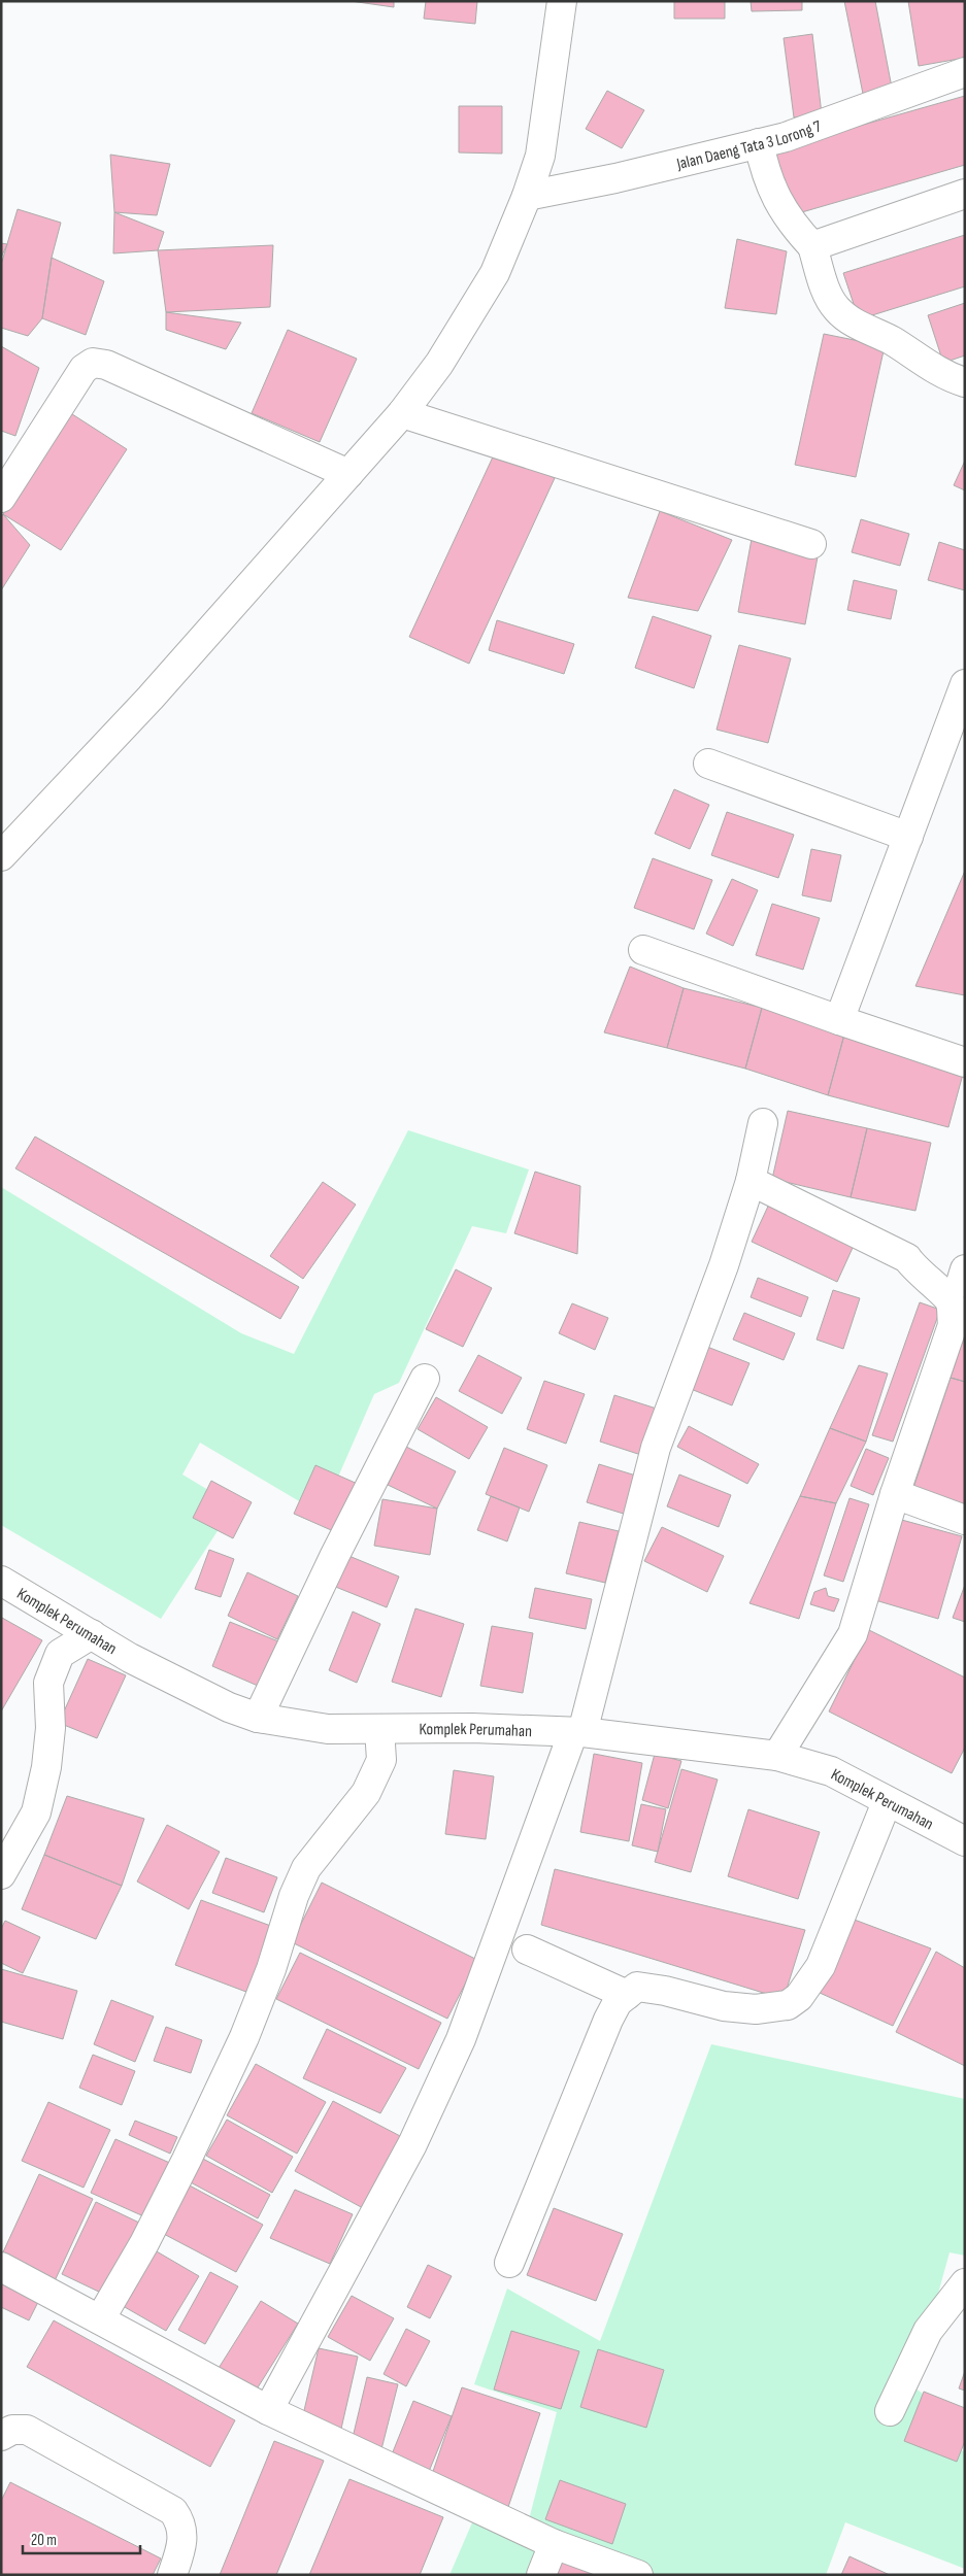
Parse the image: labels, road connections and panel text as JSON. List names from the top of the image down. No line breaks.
{"streets":{"street":["Jalan Daeng Tata 3 Lorong 7","Komplek Perumahan"]},"scale_bar":"20 m"}
